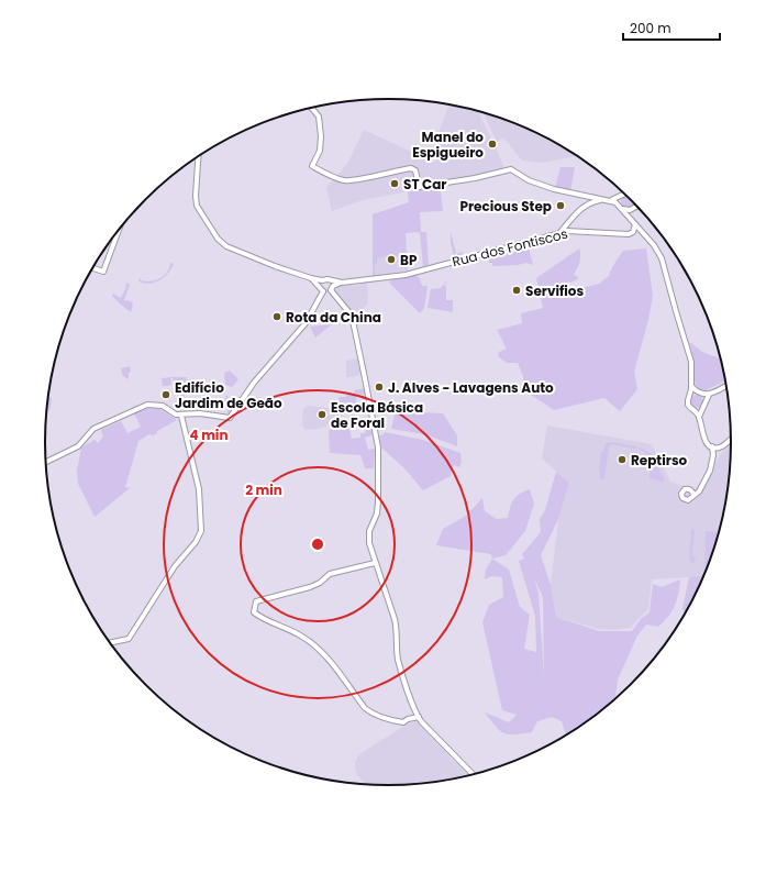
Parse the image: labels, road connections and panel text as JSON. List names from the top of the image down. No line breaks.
{"streets":{"street":["Rua dos Fontiscos"]},"places":["Manel do Espigueiro","ST Car","Precious Step","BP","Servifios","Rota da China","J. Alves - Lavagens Auto","Edifício Jardim de Geão","Escola Básica de Foral","Reptirso"],"scale_bar":"200 m","rings":["4 min","2 min"]}
